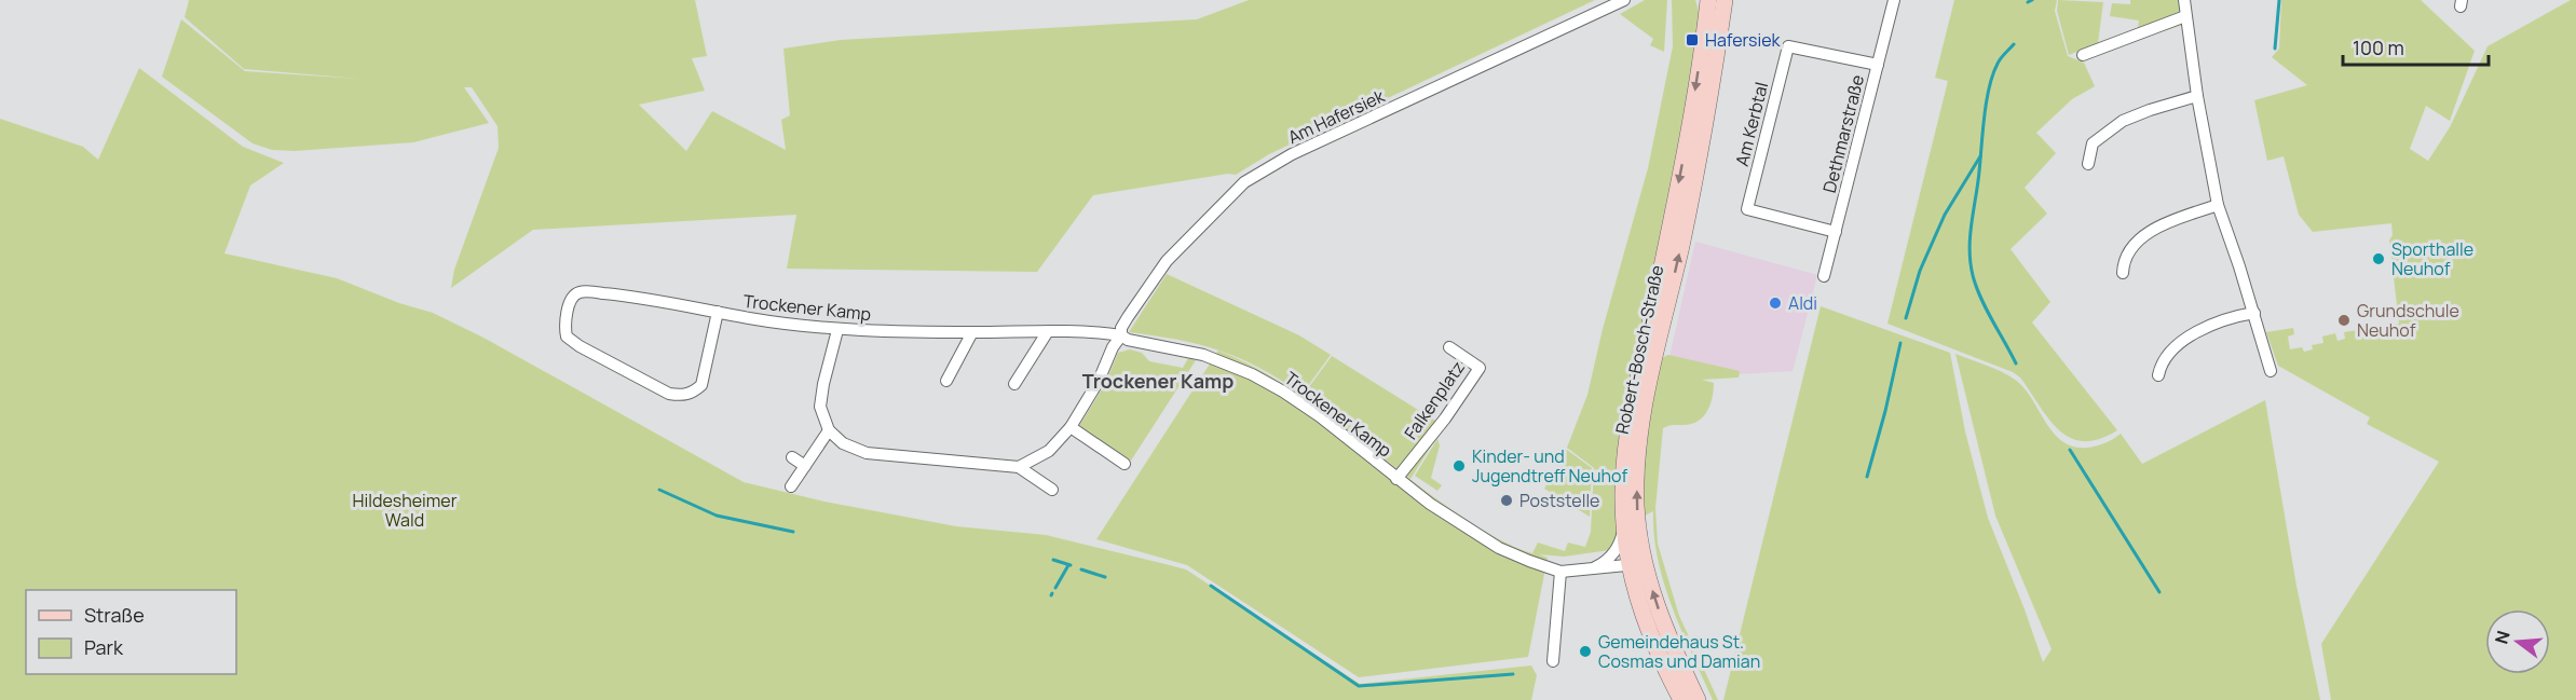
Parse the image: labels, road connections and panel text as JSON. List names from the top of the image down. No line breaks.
{"streets":{"main road":["Robert-Bosch-Straße"],"street":["Am Hafersiek","Am Kerbtal","Dethmarstraße","Trockener Kamp","Falkenplatz"]},"crossings":[["Am Hafersiek","Trockener Kamp"],["Am Kerbtal","Dethmarstraße"],["Trockener Kamp","Robert-Bosch-Straße"],["Trockener Kamp","Falkenplatz"]],"districts":["Trockener Kamp"],"parks":["Hildesheimer Wald"],"places":{"transit":["Hafersiek"],"other":["Sporthalle Neuhof","Aldi","Grundschule Neuhof","Kinder- und Jugendtreff Neuhof","Poststelle","Gemeindehaus St. Cosmas und Damian"]},"legend":["Straße","Park"],"scale_bar":"100 m","north":"left"}
